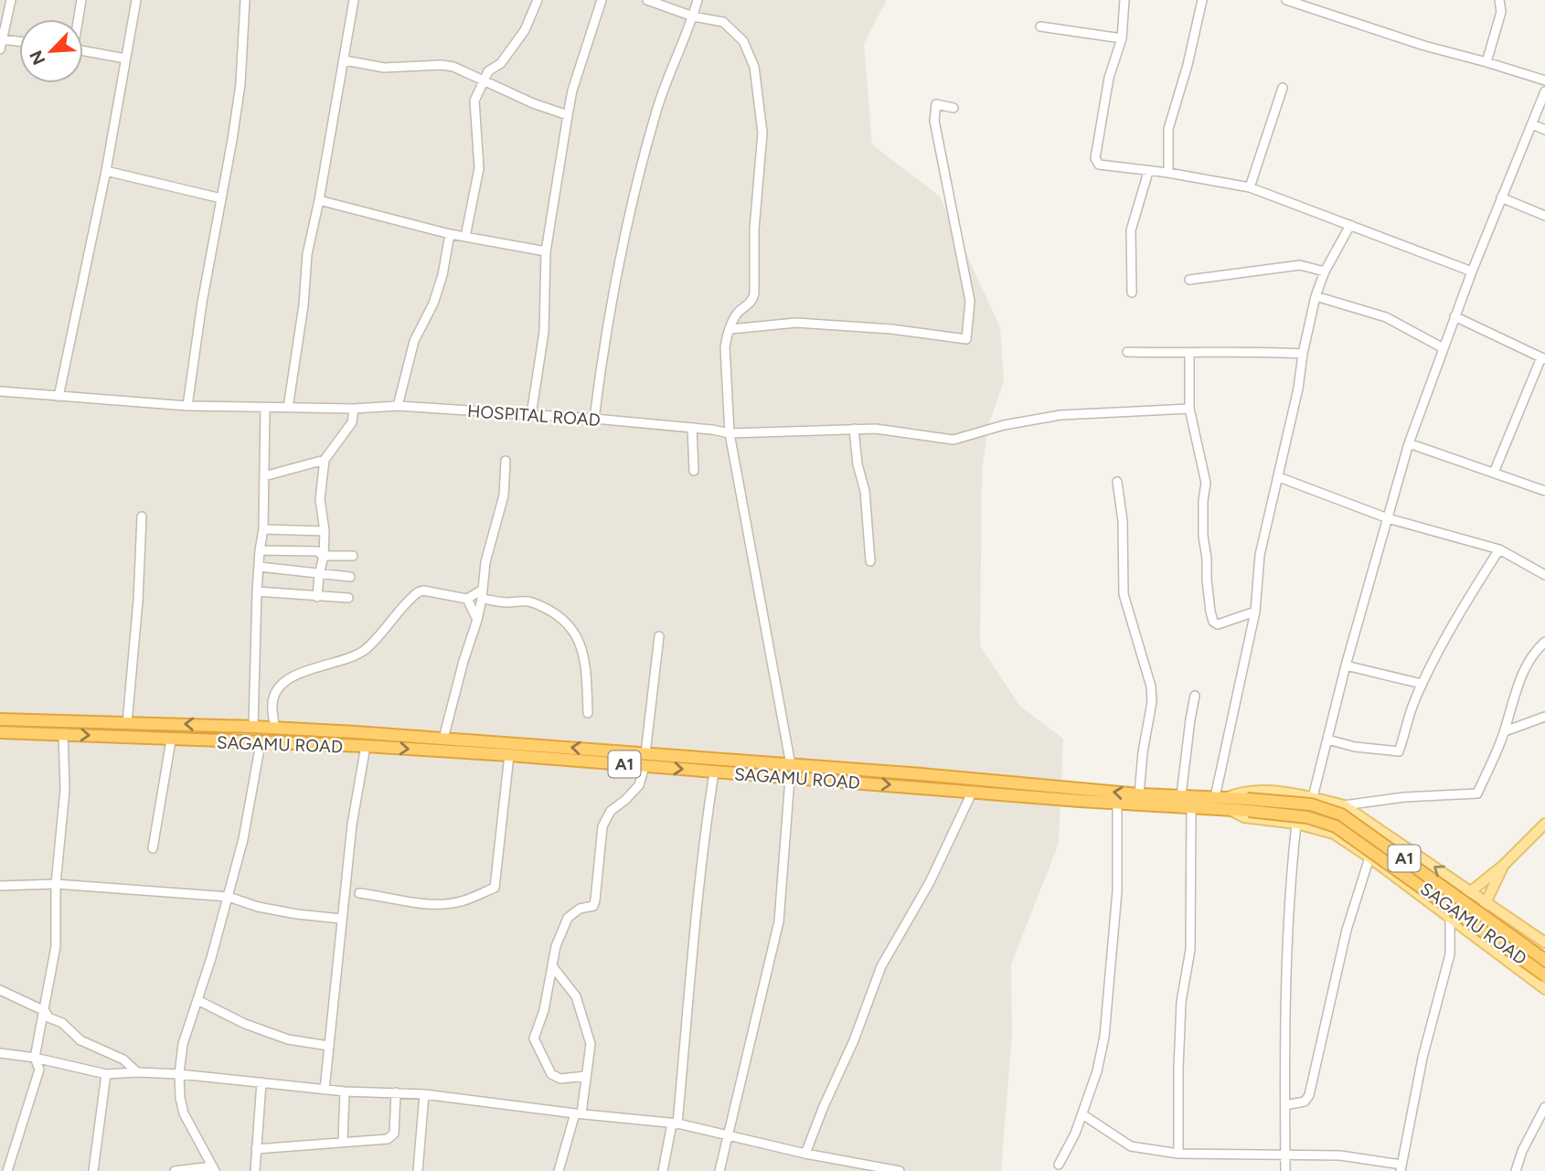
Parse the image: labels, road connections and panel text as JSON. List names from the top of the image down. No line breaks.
{"streets":{"highway":["SAGAMU ROAD","A1"],"street":["HOSPITAL ROAD"]},"north":"bottom left"}
